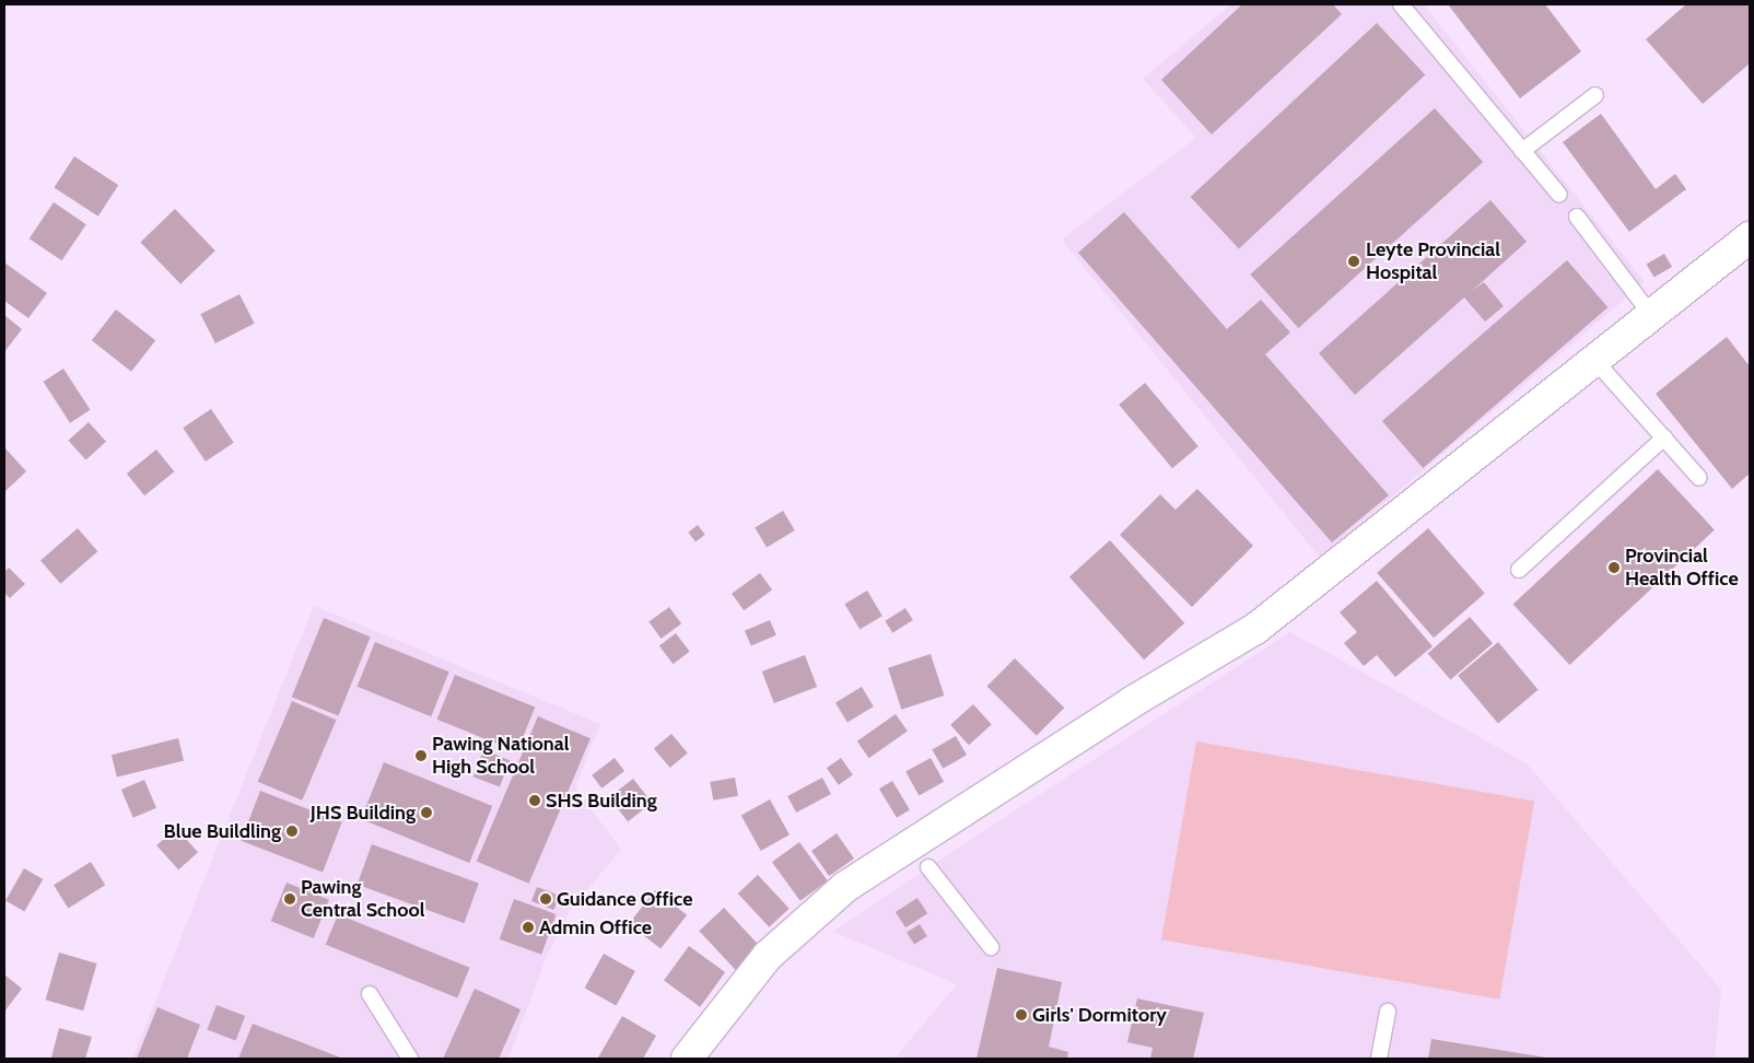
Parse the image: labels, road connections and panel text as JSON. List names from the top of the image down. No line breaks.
{"places":["Leyte Provincial Hospital","Provincial Health Office","Pawing National High School","SHS Building","JHS Building","Blue Buildling","Pawing Central School","Guidance Office","Admin Office","Girls' Dormitory"]}
